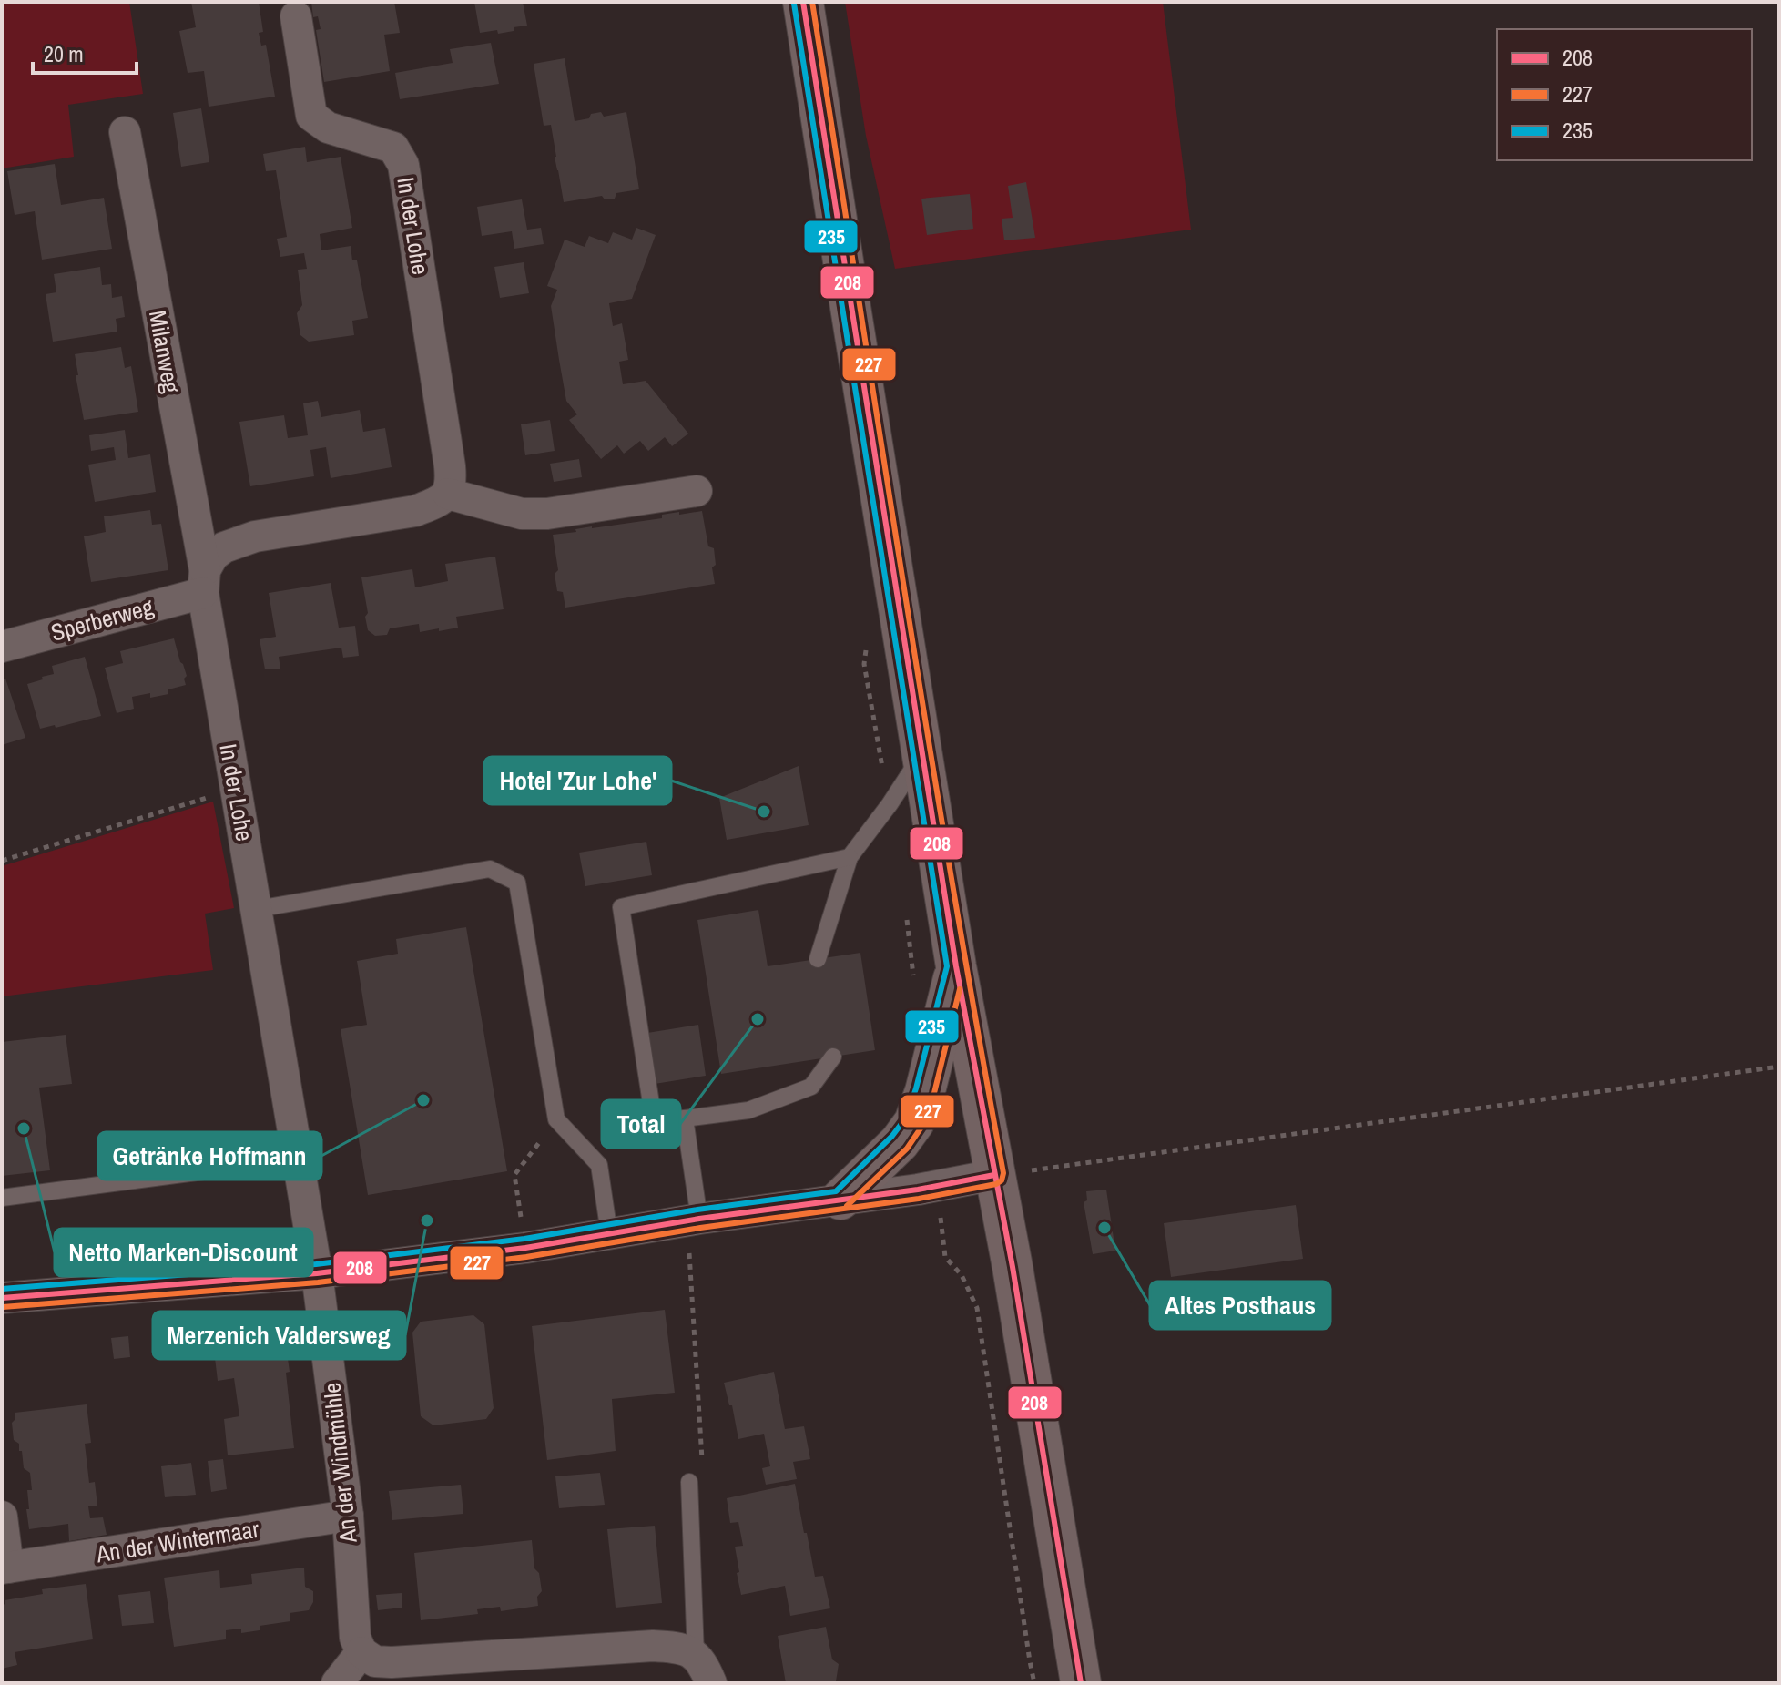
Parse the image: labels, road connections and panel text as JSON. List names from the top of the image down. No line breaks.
{"streets":{"street":["In der Lohe","Milanweg","Sperberweg","An der Windmühle","An der Wintermaar"]},"crossings":[["In der Lohe","Milanweg"],["In der Lohe","Sperberweg"],["In der Lohe","An der Windmühle"],["Milanweg","Sperberweg"],["An der Windmühle","An der Wintermaar"]],"places":["Hotel 'Zur Lohe'","Total","Getränke Hoffmann","Netto Marken-Discount","Merzenich Valdersweg","Altes Posthaus"],"lines":["transit line 208","transit line 227","transit line 235"],"legend":["208","227","235"],"scale_bar":"20 m"}
